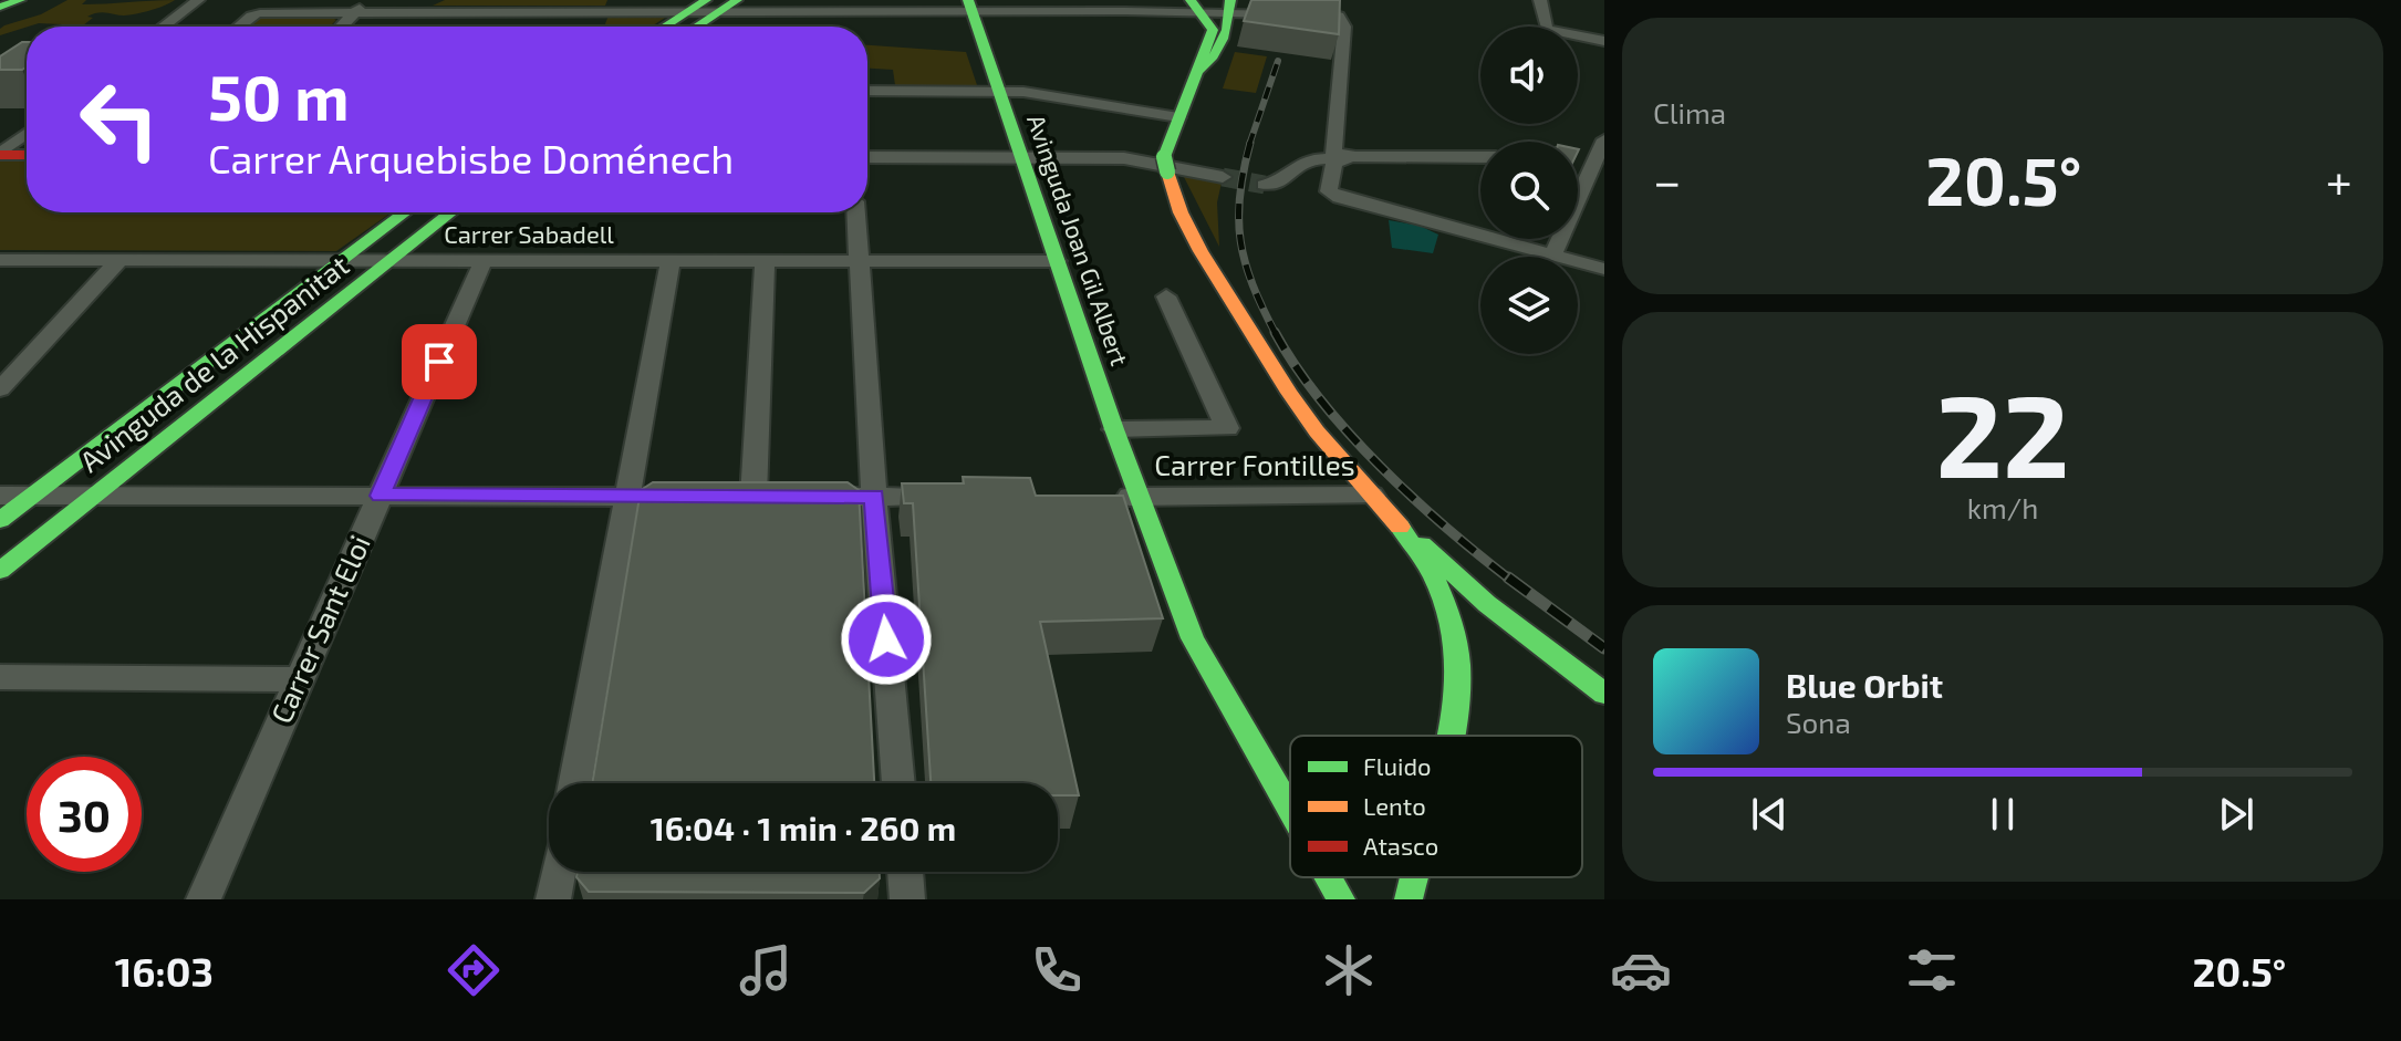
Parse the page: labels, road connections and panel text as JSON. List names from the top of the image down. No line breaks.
{"streets":{"main road":["Avinguda Joan Gil Albert","Avinguda de la Hispanitat"],"street":["Carrer Sabadell","Carrer Fontilles","Carrer Sant Eloi"]},"crossings":[["Carrer Sabadell","Avinguda Joan Gil Albert"],["Carrer Sabadell","Avinguda de la Hispanitat"],["Carrer Sabadell","Carrer Sant Eloi"],["Avinguda Joan Gil Albert","Carrer Fontilles"]],"legend":["Fluido","Lento","Atasco"],"page":{"tile":["Clima",["22","km/h"]],"turn":["50 m","Carrer Arquebisbe Doménech"],"heat":["−","20.5°","+"],"song":["Blue Orbit","Sona"],"limit":"30","trip":"16:04 · 1 min · 260 m","tabs":["16:03","20.5°"]}}
